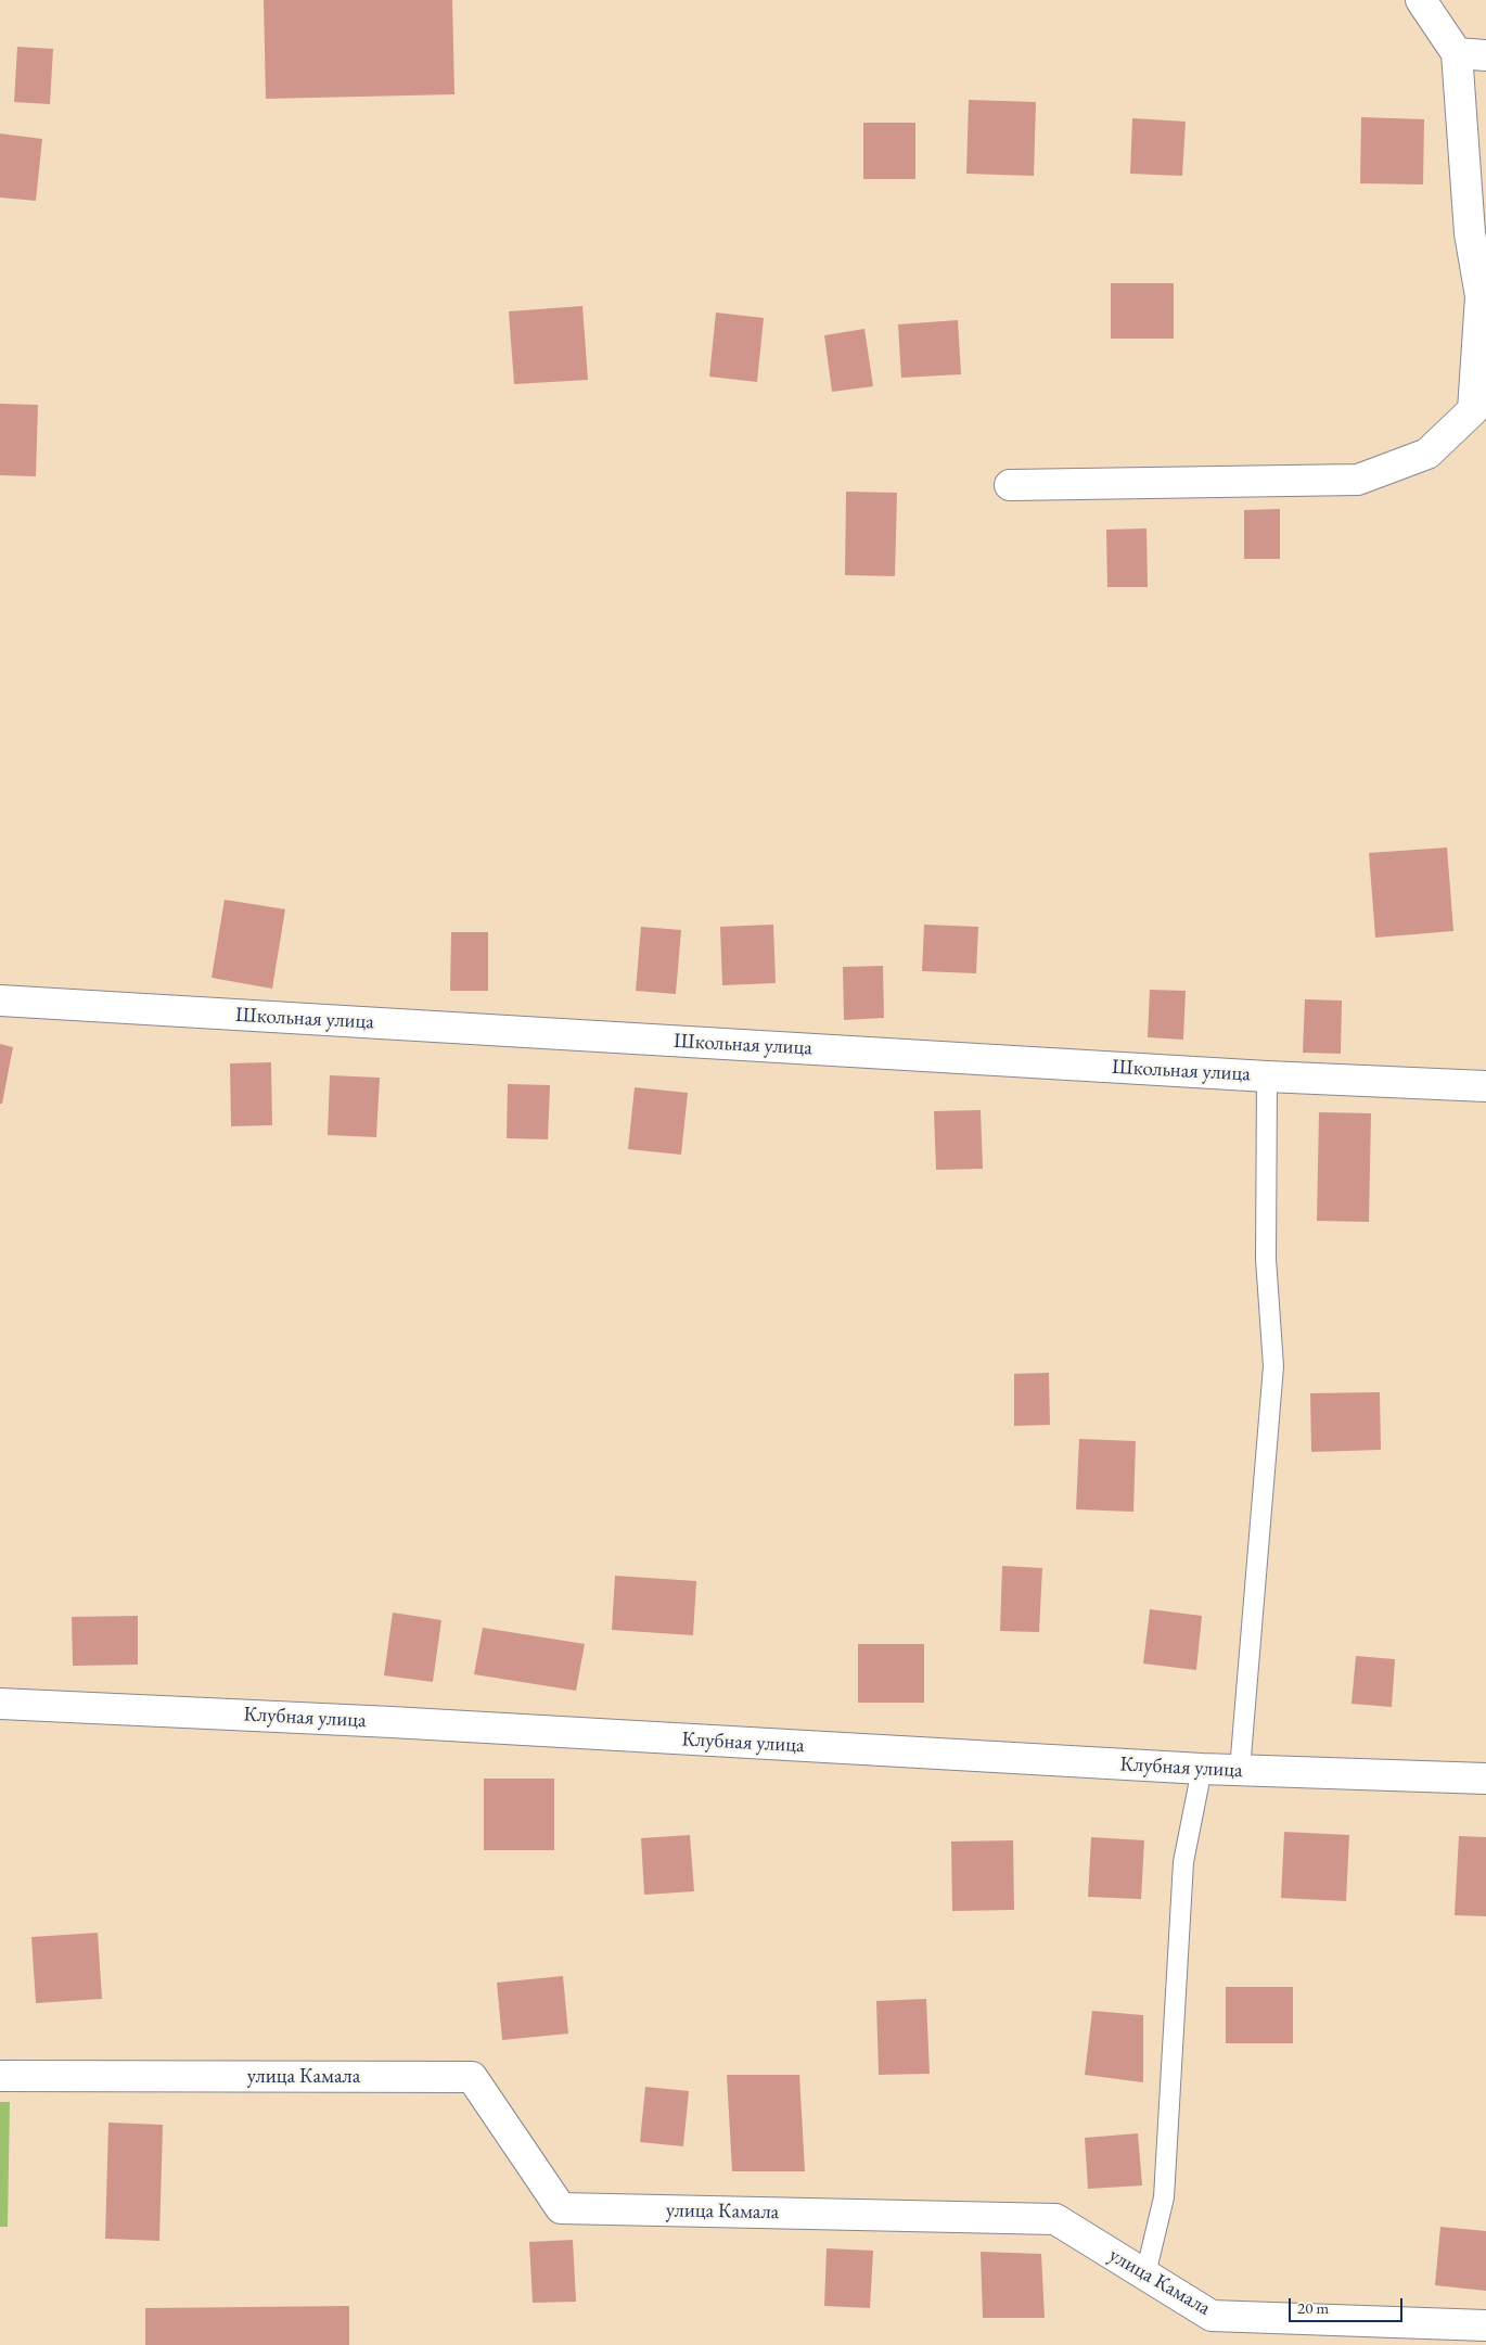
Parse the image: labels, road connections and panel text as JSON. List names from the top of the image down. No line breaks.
{"streets":{"street":["Школьная улица","Клубная улица","улица Камала"]},"scale_bar":"20 m"}
